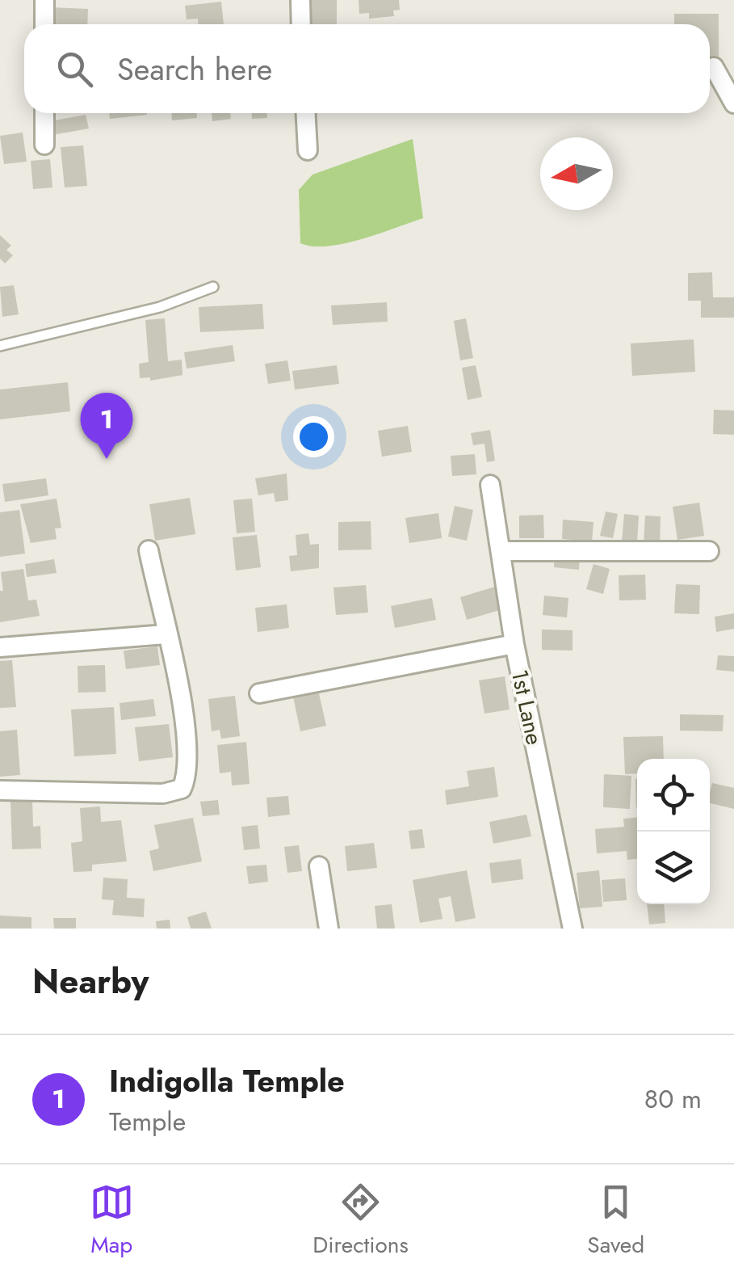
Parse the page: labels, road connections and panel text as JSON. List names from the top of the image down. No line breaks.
{"streets":{"street":["1st Lane"]},"north":"left","page":{"search":"Search here","pins":"1","heading":"Nearby","list":[{"mark":"1","name":"Indigolla Temple","note":"Temple","value":"80 m"}],"nav":["Map","Directions","Saved"]}}
